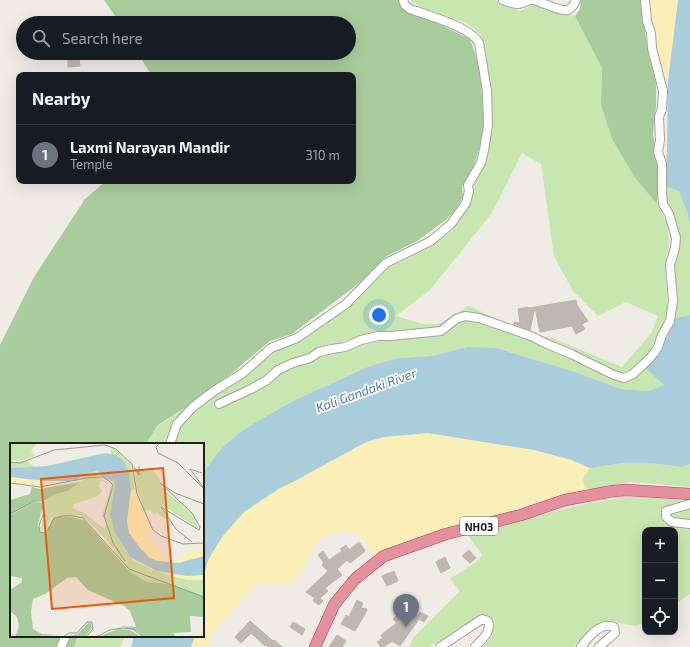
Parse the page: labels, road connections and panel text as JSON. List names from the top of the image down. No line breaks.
{"streets":{"highway":["NH03"]},"water":["Kali Gandaki River"],"page":{"search":"Search here","heading":"Nearby","list":[{"mark":"1","name":"Laxmi Narayan Mandir","note":"Temple","value":"310 m"}],"map_buttons":["+","−"],"pins":"1"}}
